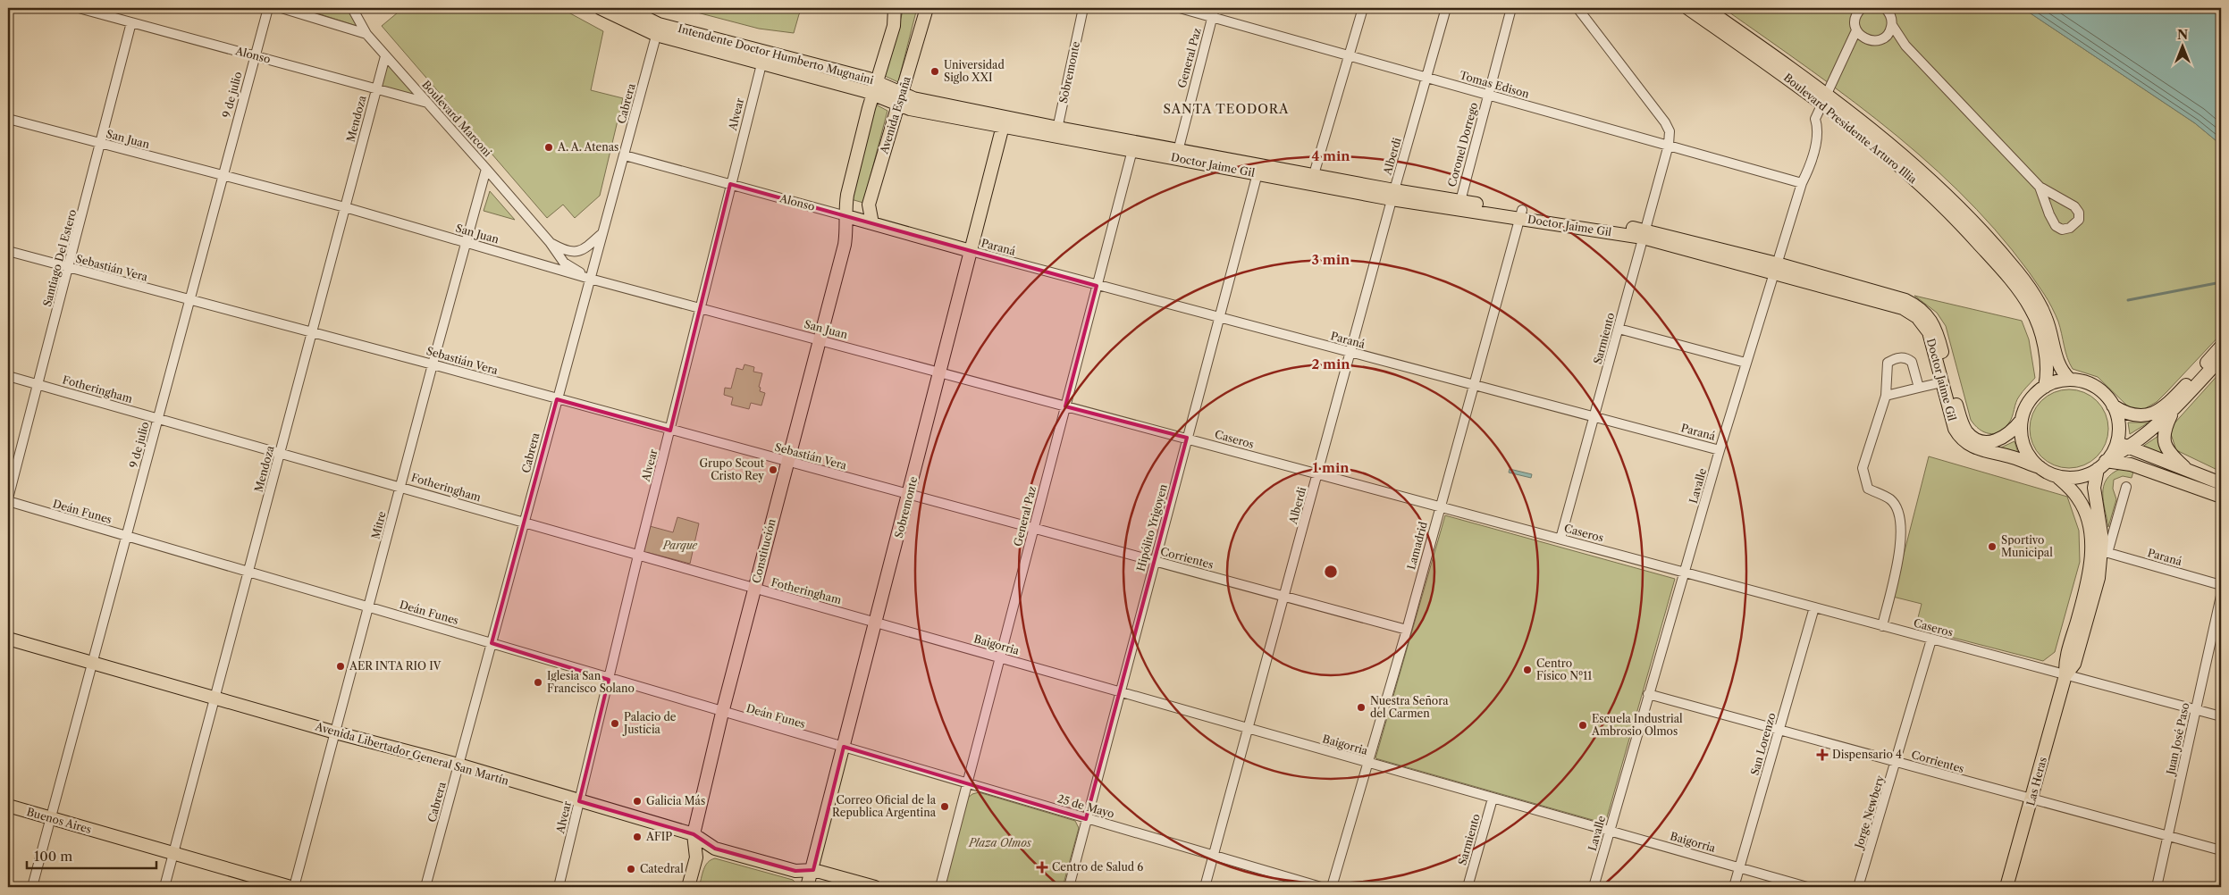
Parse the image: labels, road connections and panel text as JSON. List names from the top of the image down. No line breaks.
{"streets":{"main road":["Intendente Doctor Humberto Mugnaini","Alonso","Sobremonte","Avenida España","Boulevard Presidente Arturo Illia","Doctor Jaime Gil","Constitución","Avenida Libertador General San Martín","Las Heras","Buenos Aires"],"street":["General Paz","Tomas Edison","9 de julio","Cabrera","Alvear","Mendoza","Boulevard Marconi","San Juan","Coronel Dorrego","Alberdi","Paraná","Santiago Del Estero","Sebastián Vera","Sarmiento","Fotheringham","Caseros","Lavalle","Deán Funes","Mitre","Hipólito Yrigoyen","Lamadrid","Corrientes","Baigorria","Juan José Paso","San Lorenzo","25 de Mayo","Jorge Newbery"]},"crossings":[["Intendente Doctor Humberto Mugnaini","Sobremonte"],["Intendente Doctor Humberto Mugnaini","Cabrera"],["Intendente Doctor Humberto Mugnaini","Alvear"],["Intendente Doctor Humberto Mugnaini","Avenida España"],["Intendente Doctor Humberto Mugnaini","Doctor Jaime Gil"],["Alonso","Sobremonte"],["Alonso","9 de julio"],["Alonso","Cabrera"],["Alonso","Alvear"],["Alonso","Avenida España"],["Alonso","Mendoza"],["Alonso","Boulevard Marconi"],["Alonso","Paraná"],["Alonso","Santiago Del Estero"],["Alonso","Constitución"],["General Paz","Tomas Edison"],["General Paz","Doctor Jaime Gil"],["General Paz","Paraná"],["General Paz","Caseros"],["General Paz","Corrientes"],["General Paz","Baigorria"],["General Paz","25 de Mayo"],["Sobremonte","San Juan"],["Sobremonte","Doctor Jaime Gil"],["Sobremonte","Paraná"],["Sobremonte","Sebastián Vera"],["Sobremonte","Fotheringham"],["Sobremonte","Caseros"],["Sobremonte","Deán Funes"],["Sobremonte","Corrientes"],["Sobremonte","Baigorria"],["Sobremonte","Avenida Libertador General San Martín"],["Sobremonte","25 de Mayo"],["Tomas Edison","Coronel Dorrego"],["Tomas Edison","Alberdi"],["Tomas Edison","Sarmiento"],["Tomas Edison","Lavalle"],["9 de julio","San Juan"],["9 de julio","Sebastián Vera"],["9 de julio","Fotheringham"],["9 de julio","Deán Funes"],["9 de julio","Avenida Libertador General San Martín"],["9 de julio","Buenos Aires"],["Cabrera","Boulevard Marconi"],["Cabrera","San Juan"],["Cabrera","Sebastián Vera"],["Cabrera","Fotheringham"],["Cabrera","Deán Funes"],["Cabrera","Avenida Libertador General San Martín"],["Alvear","San Juan"],["Alvear","Sebastián Vera"],["Alvear","Fotheringham"],["Alvear","Deán Funes"],["Alvear","Avenida Libertador General San Martín"],["Mendoza","Boulevard Marconi"],["Mendoza","San Juan"],["Mendoza","Sebastián Vera"],["Mendoza","Fotheringham"],["Mendoza","Deán Funes"],["Mendoza","Avenida Libertador General San Martín"],["Mendoza","Buenos Aires"],["Boulevard Marconi","San Juan"],["Boulevard Marconi","Mitre"],["Boulevard Presidente Arturo Illia","Doctor Jaime Gil"],["Boulevard Presidente Arturo Illia","Lavalle"],["Boulevard Presidente Arturo Illia","Las Heras"],["San Juan","Santiago Del Estero"],["San Juan","Caseros"],["San Juan","Mitre"],["San Juan","Constitución"],["Coronel Dorrego","Doctor Jaime Gil"],["Alberdi","Doctor Jaime Gil"],["Alberdi","Paraná"],["Alberdi","Caseros"],["Alberdi","Corrientes"],["Alberdi","Baigorria"],["Alberdi","25 de Mayo"],["Doctor Jaime Gil","Sarmiento"],["Doctor Jaime Gil","Lavalle"],["Doctor Jaime Gil","Hipólito Yrigoyen"],["Doctor Jaime Gil","Lamadrid"],["Doctor Jaime Gil","Las Heras"],["Paraná","Sarmiento"],["Paraná","Lavalle"],["Paraná","Hipólito Yrigoyen"],["Paraná","Lamadrid"],["Paraná","Las Heras"],["Santiago Del Estero","Sebastián Vera"],["Santiago Del Estero","Fotheringham"],["Santiago Del Estero","Deán Funes"],["Sebastián Vera","Mitre"],["Sebastián Vera","Constitución"],["Sebastián Vera","Corrientes"],["Sarmiento","Caseros"],["Sarmiento","Baigorria"],["Fotheringham","Mitre"],["Fotheringham","Constitución"],["Fotheringham","Baigorria"],["Caseros","Lavalle"],["Caseros","Hipólito Yrigoyen"],["Caseros","Lamadrid"],["Caseros","Juan José Paso"],["Caseros","San Lorenzo"],["Caseros","Las Heras"],["Caseros","Jorge Newbery"],["Lavalle","Corrientes"],["Lavalle","Baigorria"],["Deán Funes","Mitre"],["Deán Funes","Constitución"],["Deán Funes","25 de Mayo"],["Mitre","Avenida Libertador General San Martín"],["Hipólito Yrigoyen","Corrientes"],["Hipólito Yrigoyen","Baigorria"],["Hipólito Yrigoyen","25 de Mayo"],["Lamadrid","Corrientes"],["Lamadrid","Baigorria"],["Constitución","Avenida Libertador General San Martín"],["Corrientes","Juan José Paso"],["Corrientes","San Lorenzo"],["Corrientes","Las Heras"],["Corrientes","Jorge Newbery"],["Baigorria","San Lorenzo"]],"districts":["SANTA TEODORA"],"parks":["Parque","Plaza Olmos"],"places":{"other":["Universidad Siglo XXI","A. A. Atenas","Grupo Scout Cristo Rey","Sportivo Municipal","AER INTA RIO IV","Centro Físico Nº11","Iglesia San Francisco Solano","Nuestra Señora del Carmen","Palacio de Justicia","Escuela Industrial Ambrosio Olmos","Galicia Más","Correo Oficial de la Republica Argentina","AFIP","Catedral"],"health":["Dispensario 4","Centro de Salud 6"]},"scale_bar":"100 m","north":"top","rings":["4 min","3 min","2 min","1 min"]}
